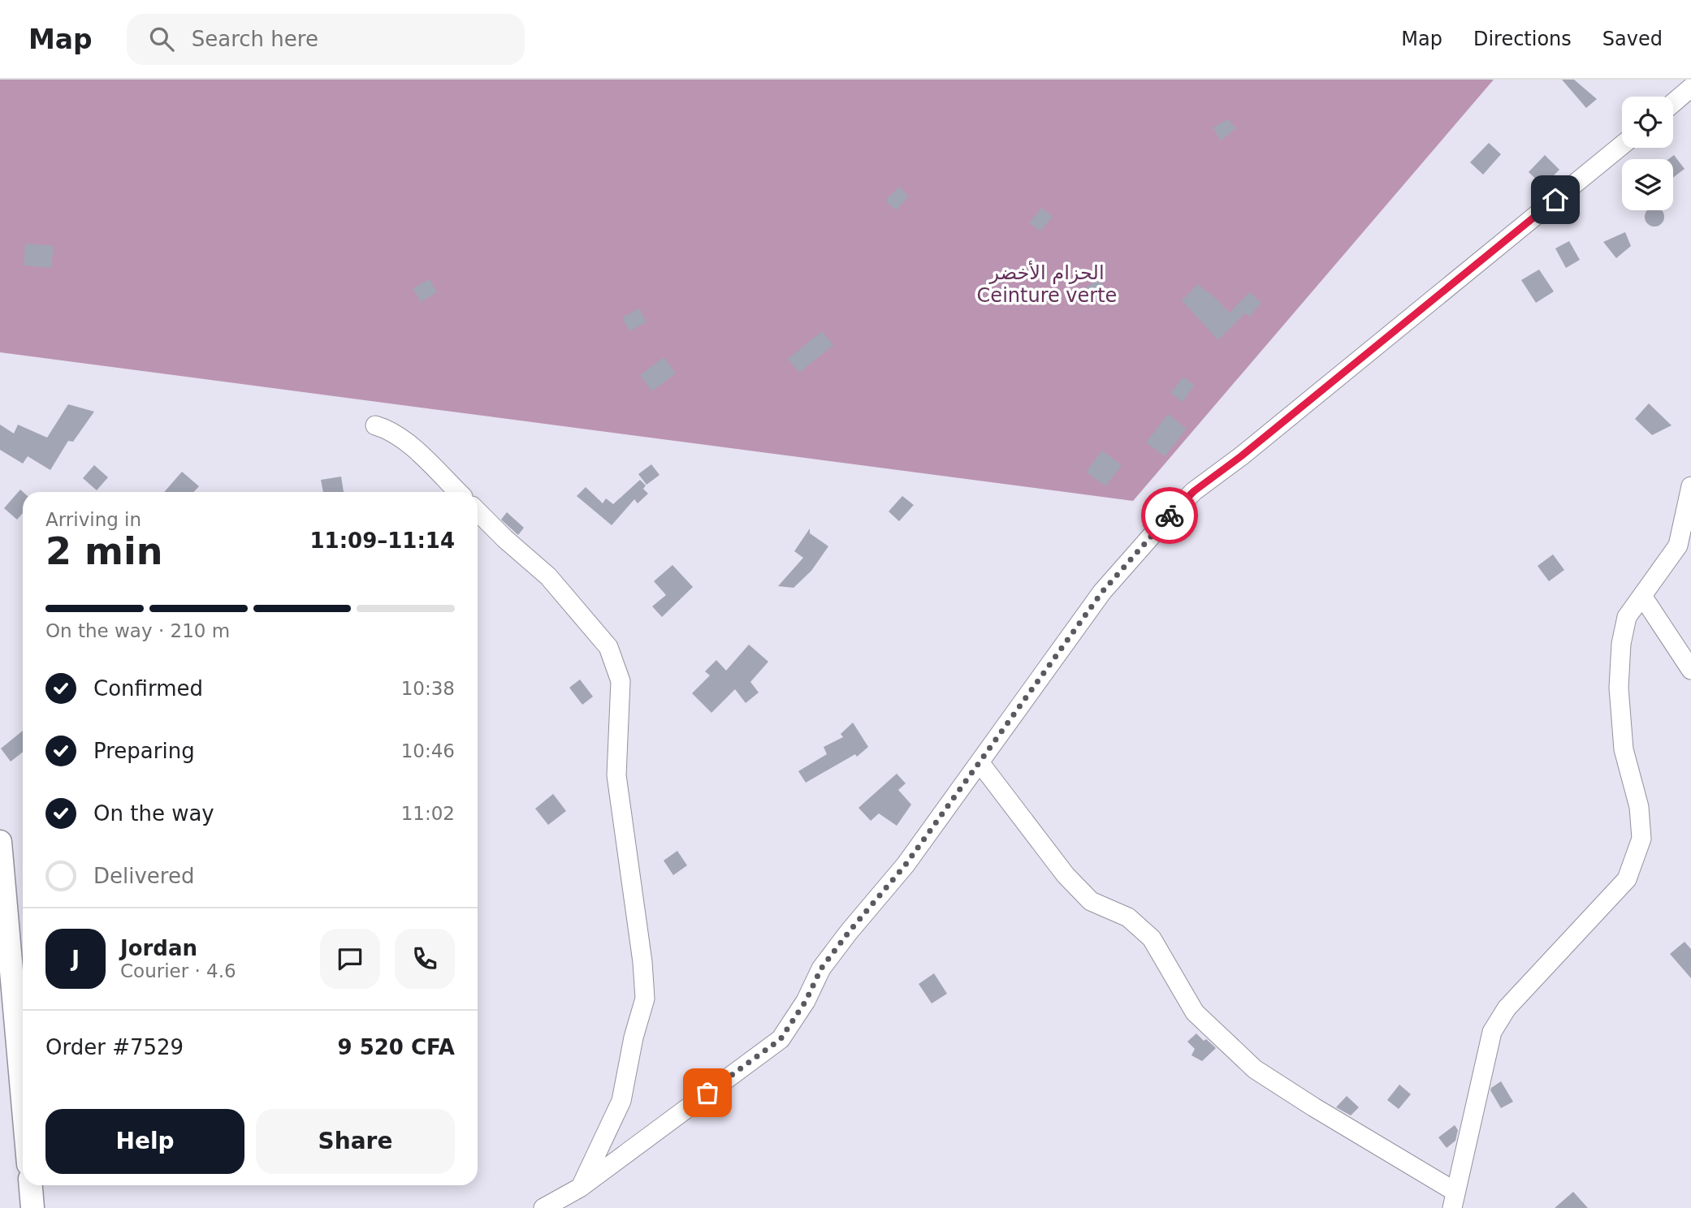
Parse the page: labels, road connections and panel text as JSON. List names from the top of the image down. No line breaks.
{"parks":["الحزام الأخضر Ceinture verte"],"page":{"header":"Map","search":"Search here","nav":["Map","Directions","Saved"],"heading":["2 min","Arriving in","11:09–11:14"],"panel":["Jordan","Courier · 4.6","Order #7529","9 520 CFA"],"bar":"On the way · 210 m","list":[["Confirmed","10:38"],["Preparing","10:46"],["On the way","11:02"],"Delivered"],"round":"J","buttons":["Help","Share"]}}
